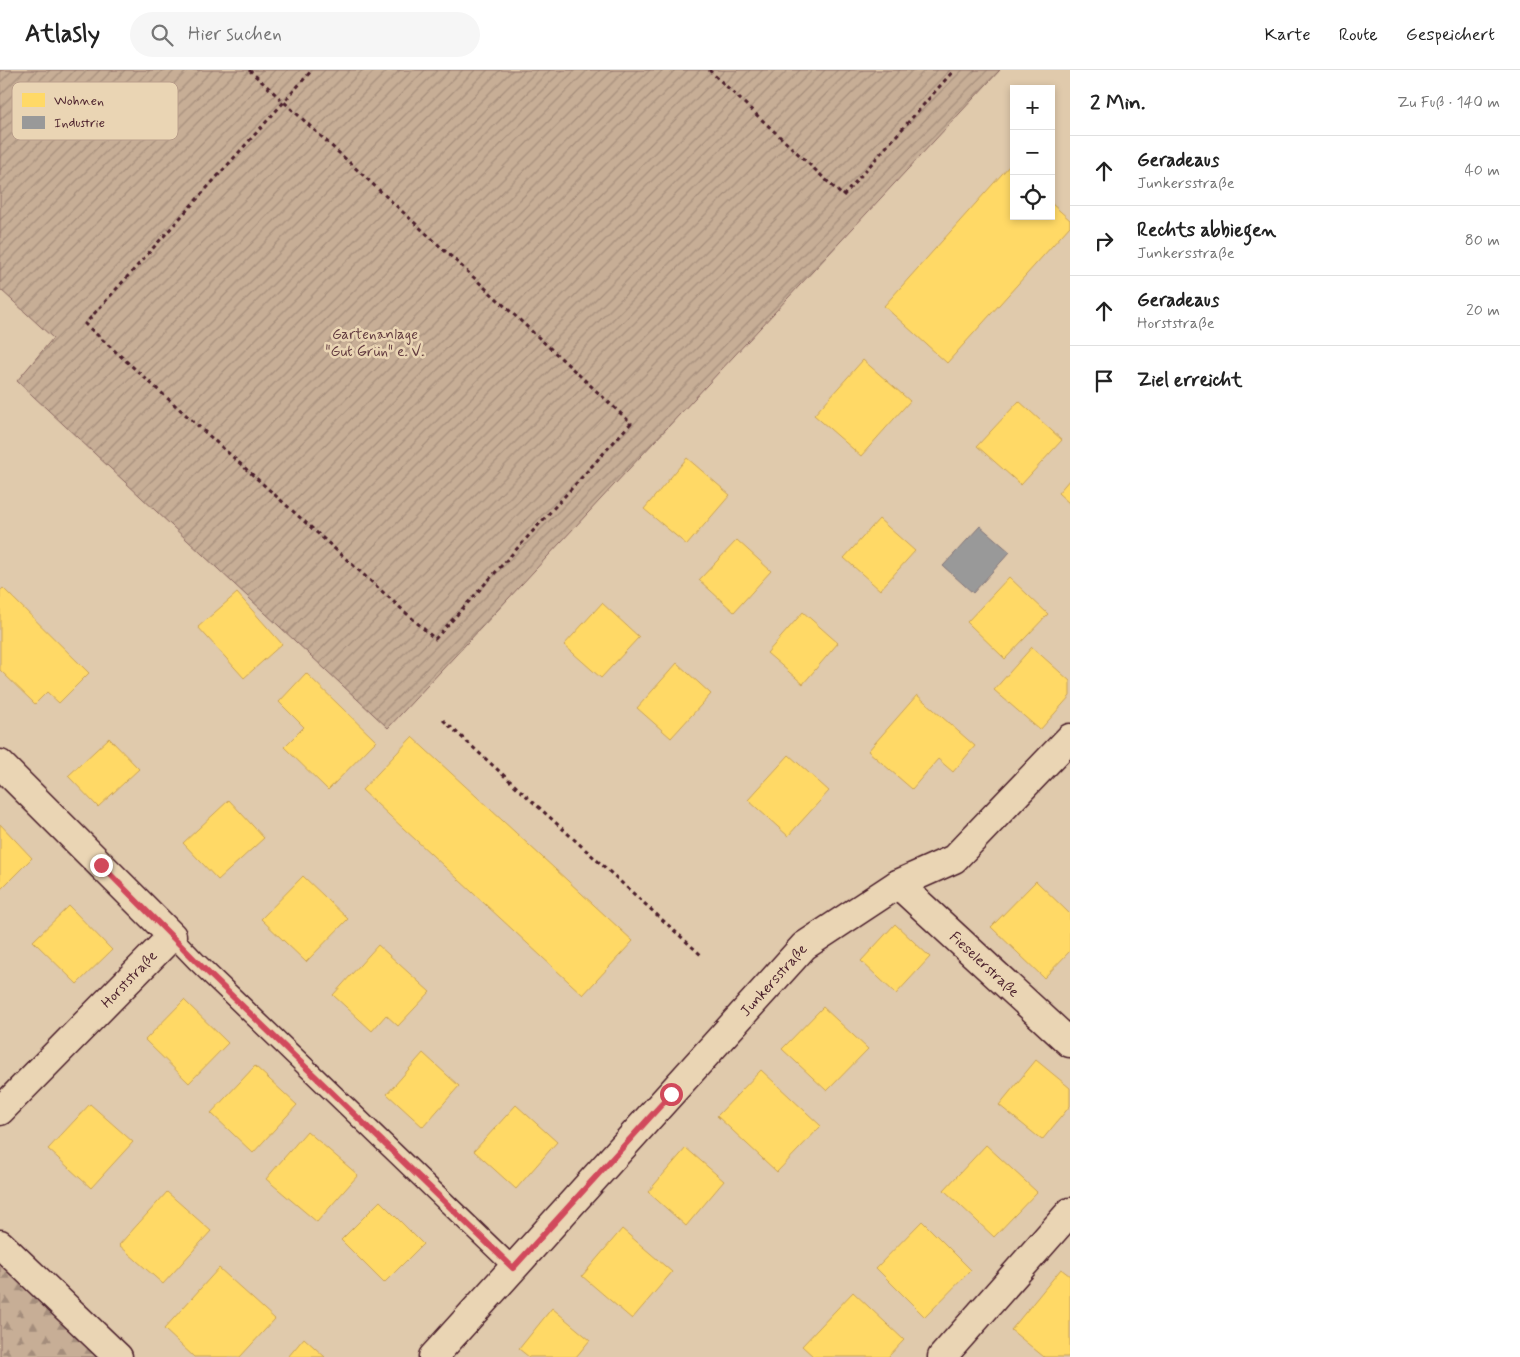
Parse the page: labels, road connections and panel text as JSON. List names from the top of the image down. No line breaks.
{"streets":{"street":["Fieselerstraße","Horststraße","Junkersstraße"]},"crossings":[["Fieselerstraße","Junkersstraße"]],"parks":["Gartenanlage \"Gut Grün\" e. V."],"legend":["Wohnen","Industrie"],"page":{"header":"Atlasly","search":"Hier suchen","nav":["Karte","Route","Gespeichert"],"heading":["2 Min.","Zu Fuß · 140 m"],"map_buttons":["+","−"],"list":[["Geradeaus","Junkersstraße","40 m"],["Rechts abbiegen","Junkersstraße","80 m"],["Geradeaus","Horststraße","20 m"],"Ziel erreicht"]}}
